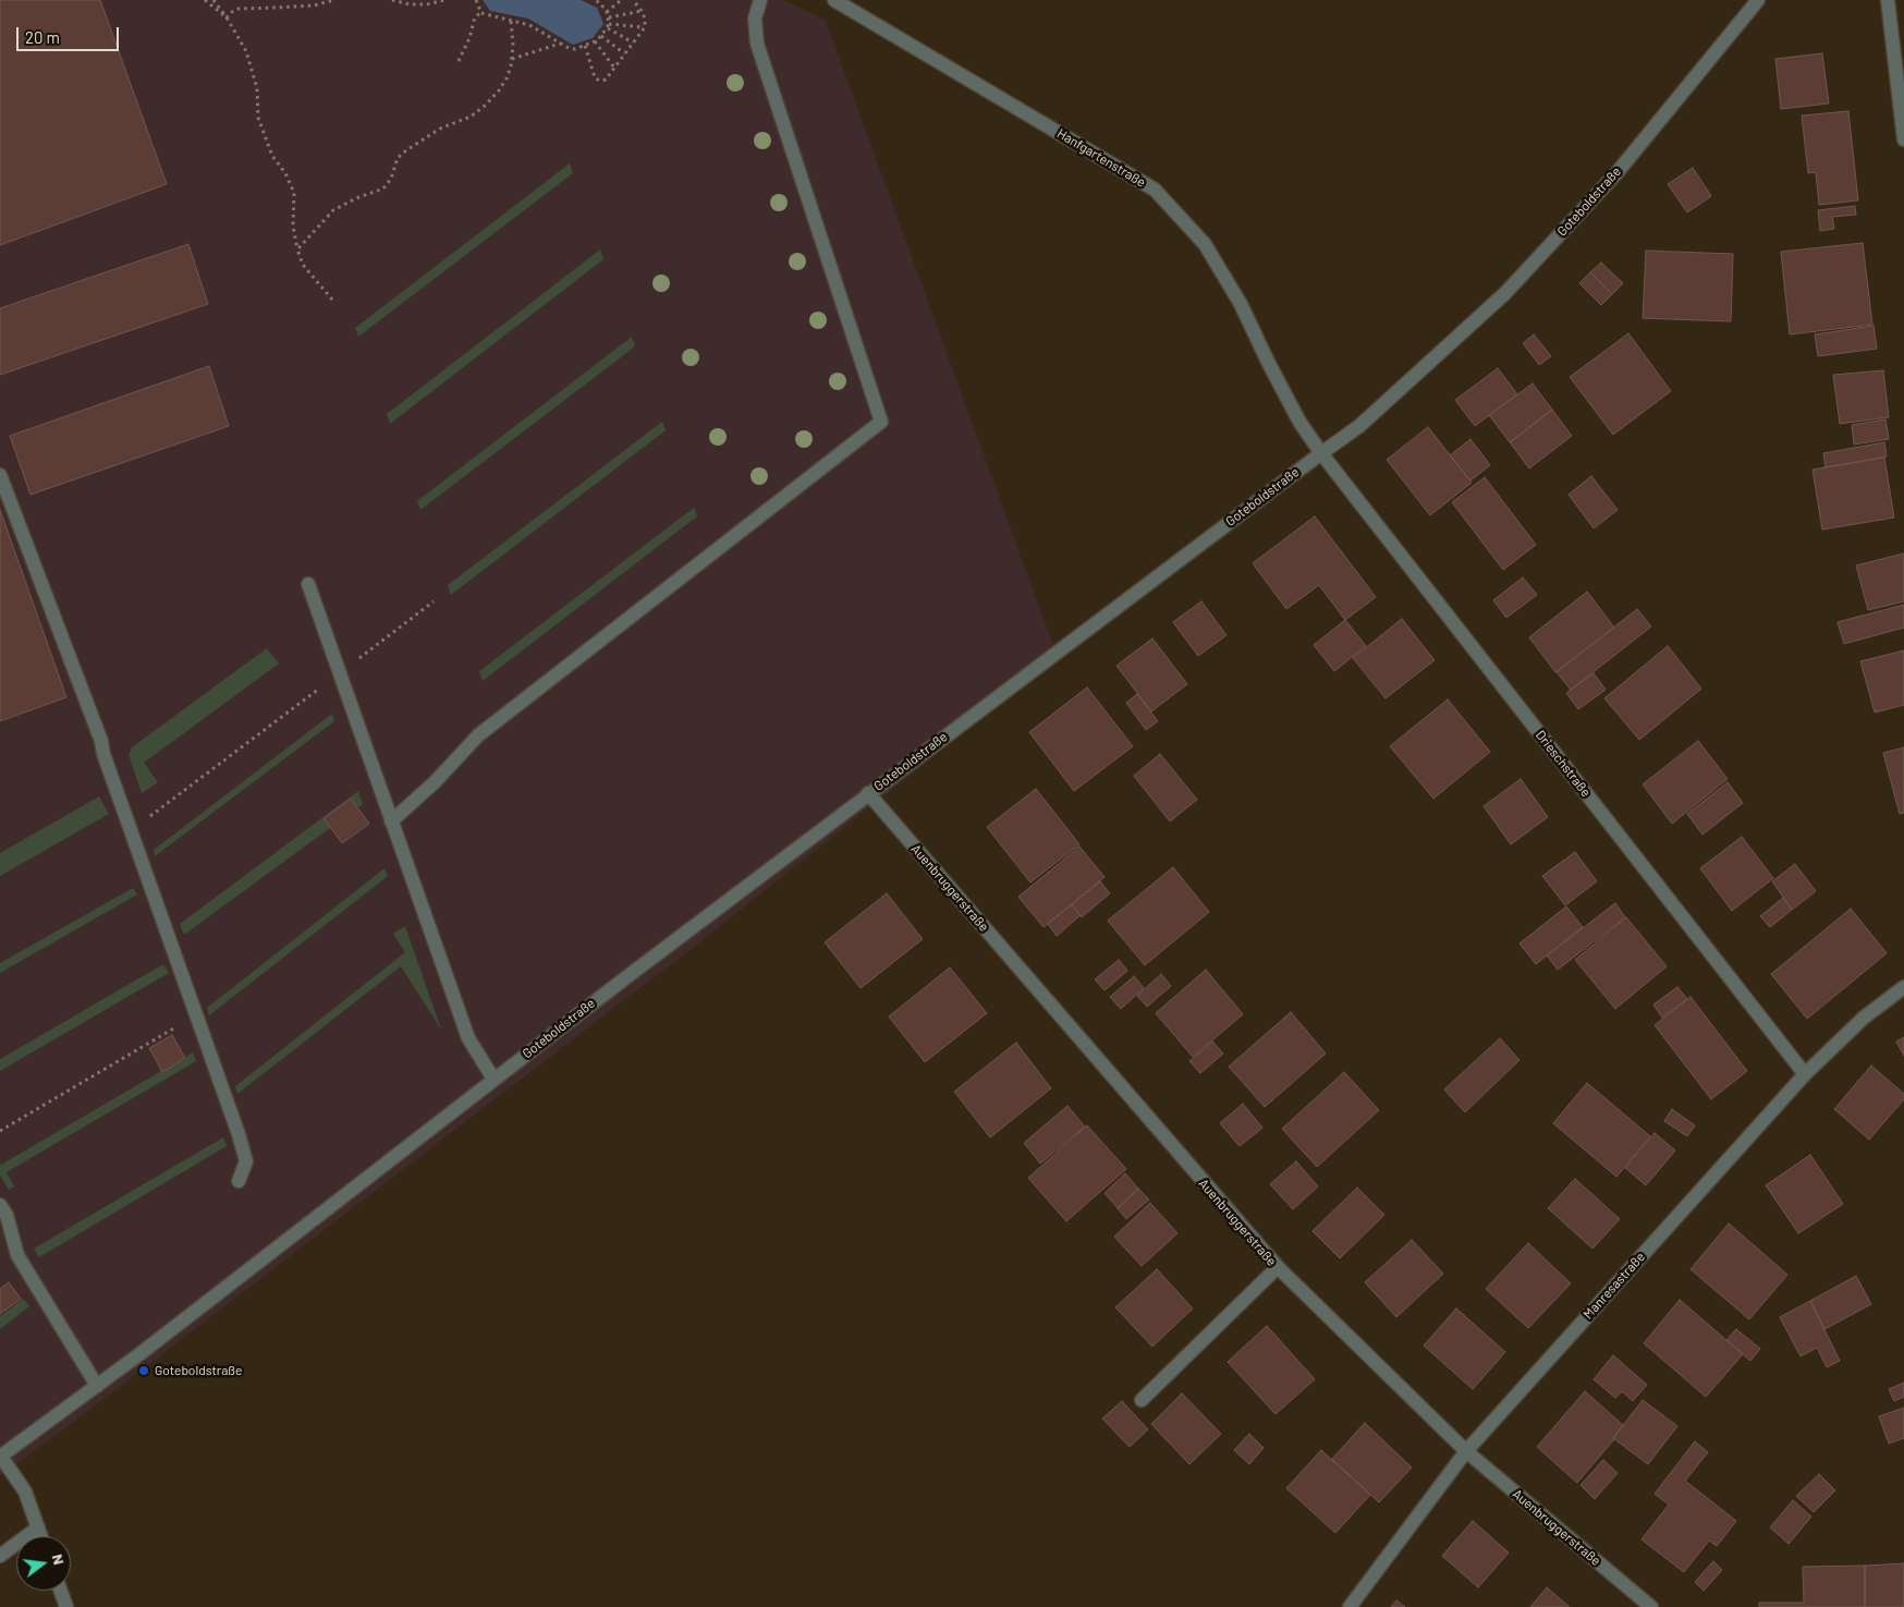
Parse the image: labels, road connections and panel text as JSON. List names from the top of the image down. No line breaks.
{"streets":{"street":["Hanfgartenstraße","Goteboldstraße","Drieschstraße","Auenbruggerstraße","Manresastraße"]},"crossings":[["Hanfgartenstraße","Goteboldstraße"],["Hanfgartenstraße","Drieschstraße"],["Goteboldstraße","Drieschstraße"],["Goteboldstraße","Auenbruggerstraße"],["Drieschstraße","Manresastraße"],["Auenbruggerstraße","Manresastraße"]],"places":["Goteboldstraße"],"scale_bar":"20 m","north":"right"}
